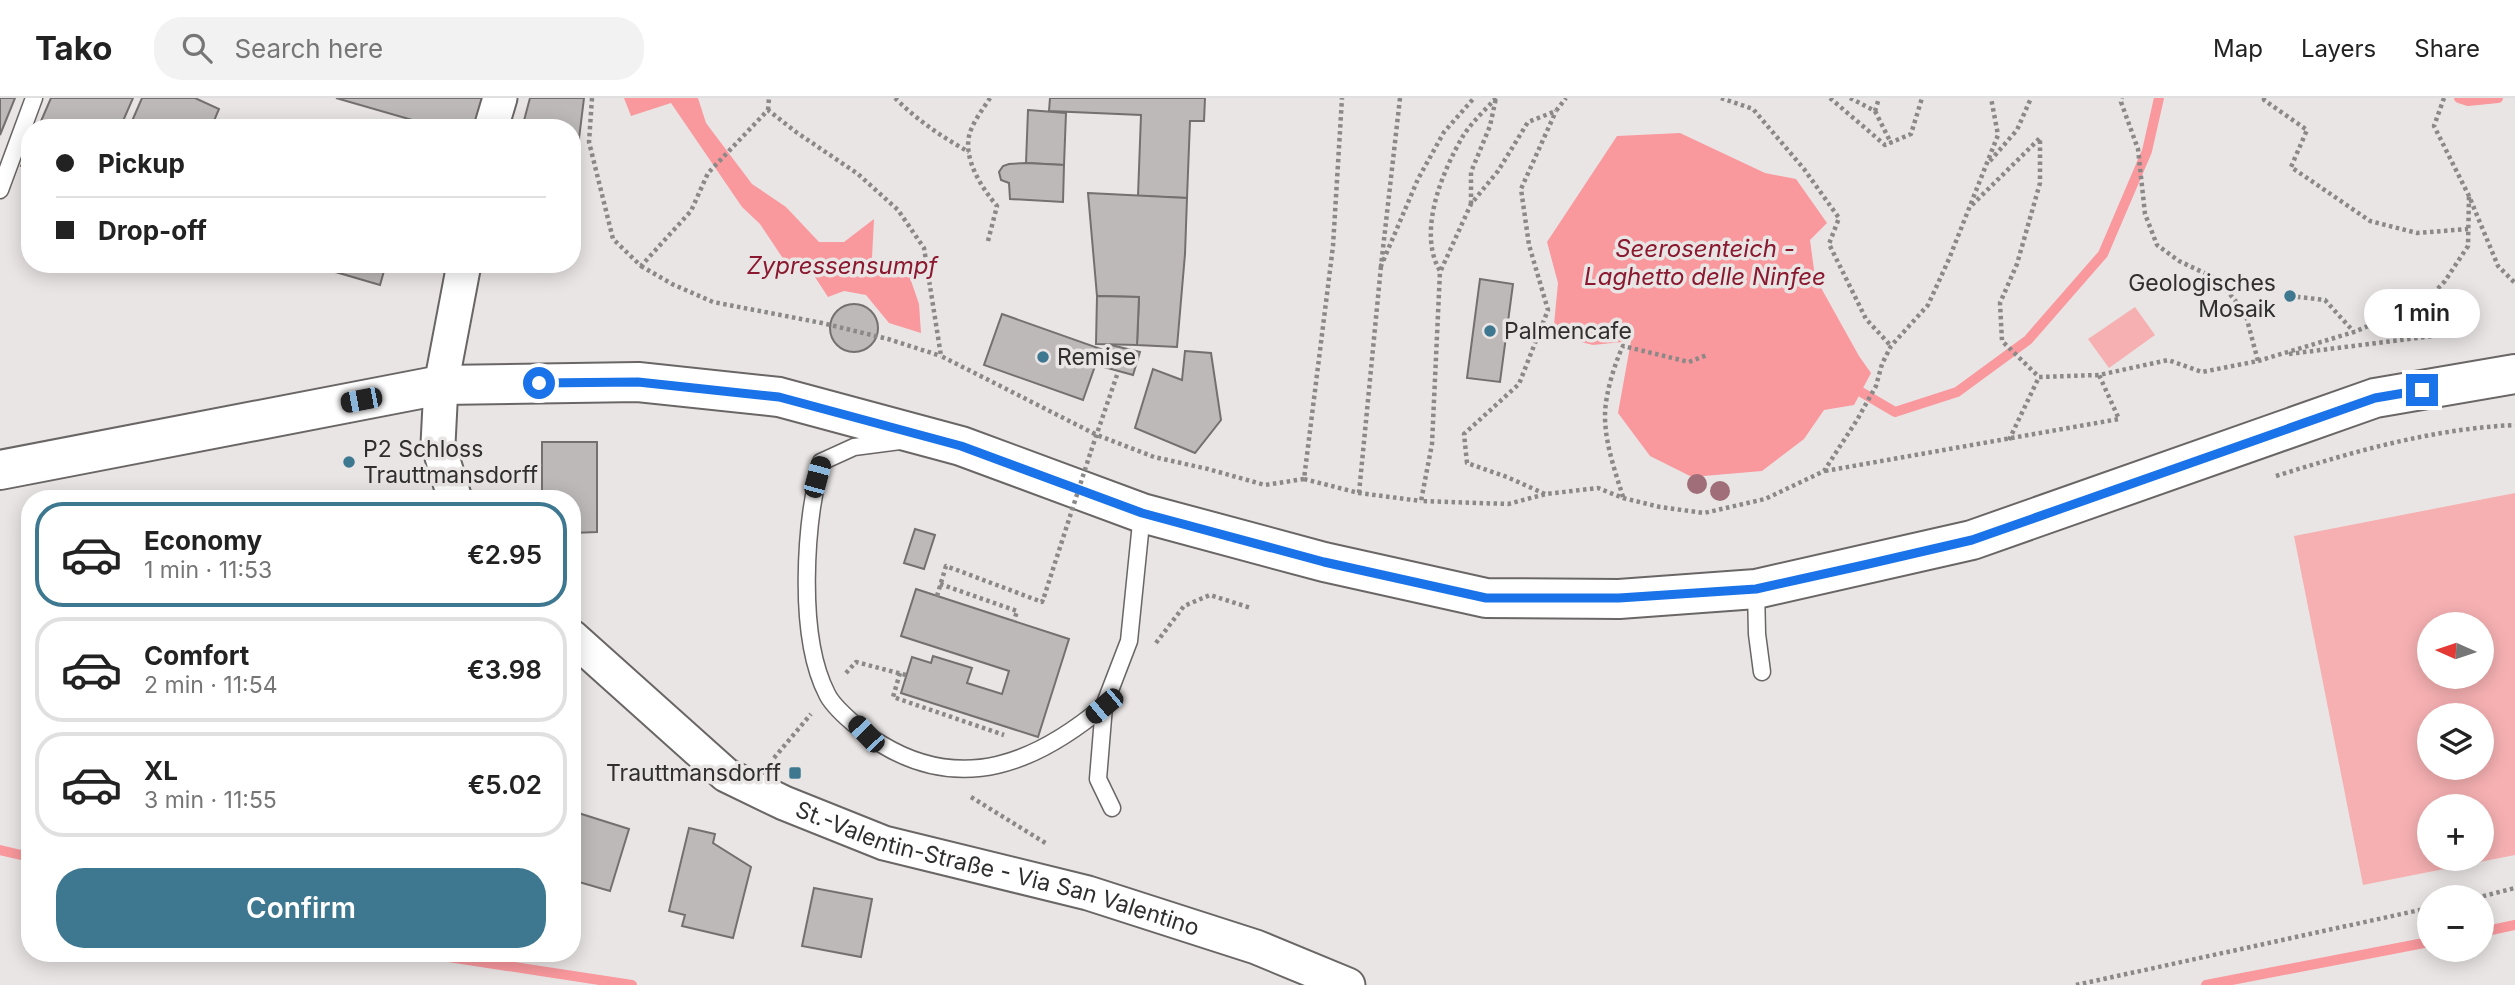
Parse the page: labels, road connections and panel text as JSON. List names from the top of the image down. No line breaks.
{"streets":{"street":["St.-Valentin-Straße - Via San Valentino"]},"water":["Seerosenteich - Laghetto delle Ninfee","Zypressensumpf"],"places":{"other":["Geologisches Mosaik","Palmencafe","Remise","P2 Schloss Trauttmansdorff"],"transit":["Trauttmansdorff"]},"north":"left","page":{"header":"Tako","search":"Search here","nav":["Map","Layers","Share"],"banner":["Pickup","Drop-off"],"bubble":"1 min","list":[{"name":"Economy","note":"1 min · 11:53","value":"€2.95"},{"name":"Comfort","note":"2 min · 11:54","value":"€3.98"},{"name":"XL","note":"3 min · 11:55","value":"€5.02"}],"map_buttons":["+","−"],"buttons":"Confirm"}}
